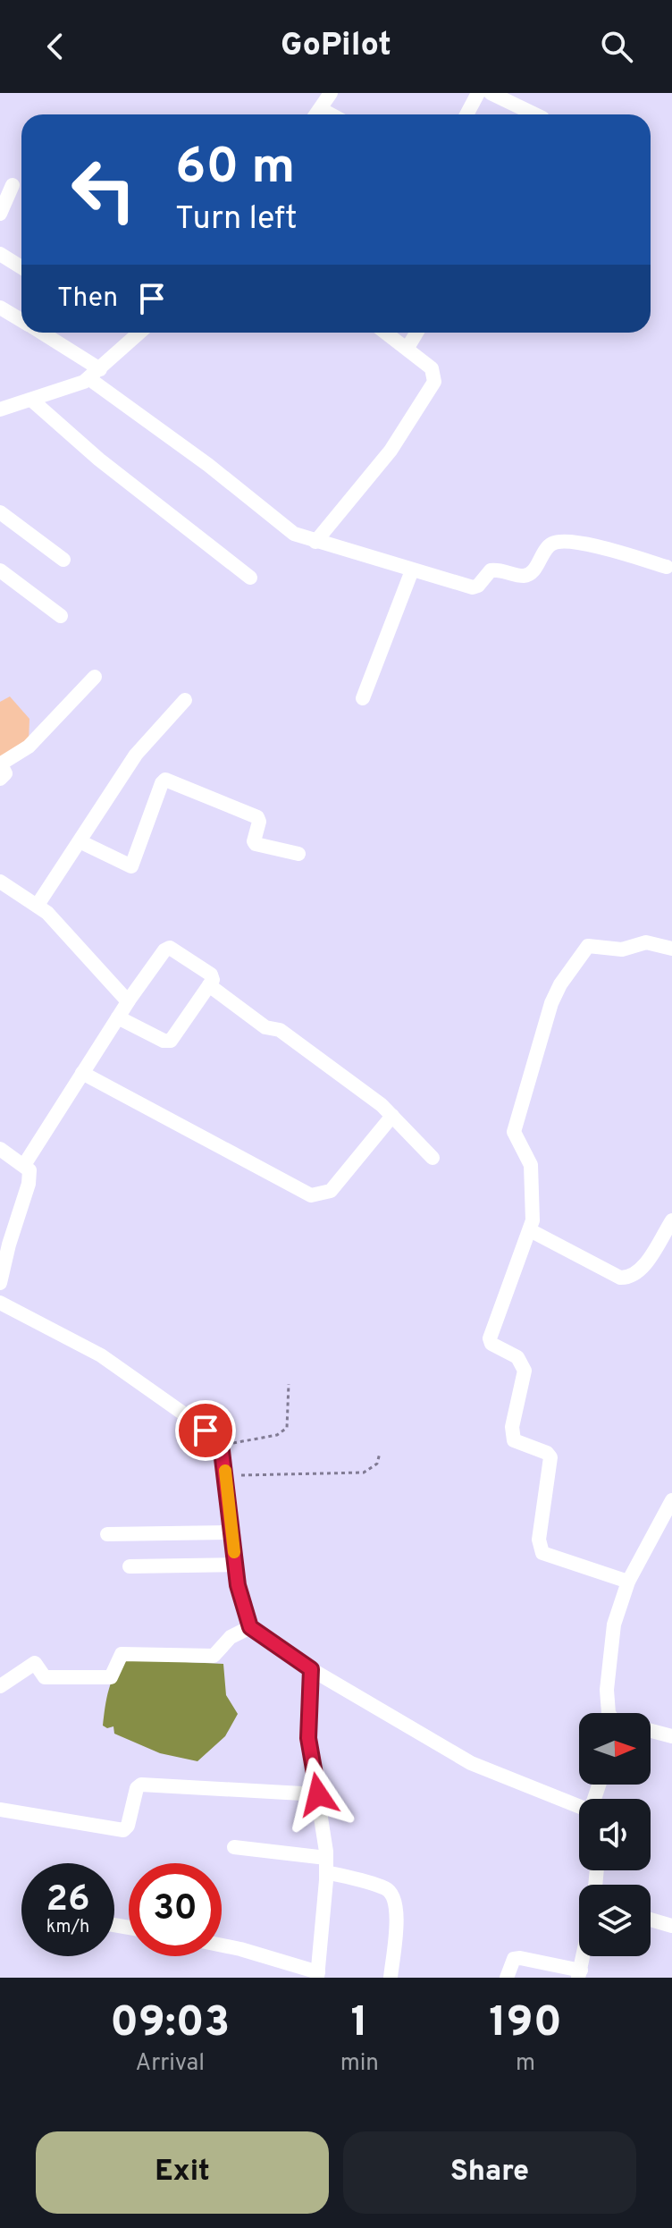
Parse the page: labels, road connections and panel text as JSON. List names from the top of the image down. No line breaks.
{"north":"right","page":{"header":"GoPilot","turn":["60 m","Turn left"],"then":"Then","speed":"26 km/h","limit":"30","eta":["09:03","Arrival","1","min","190","m"],"buttons":["Exit","Share"]}}
